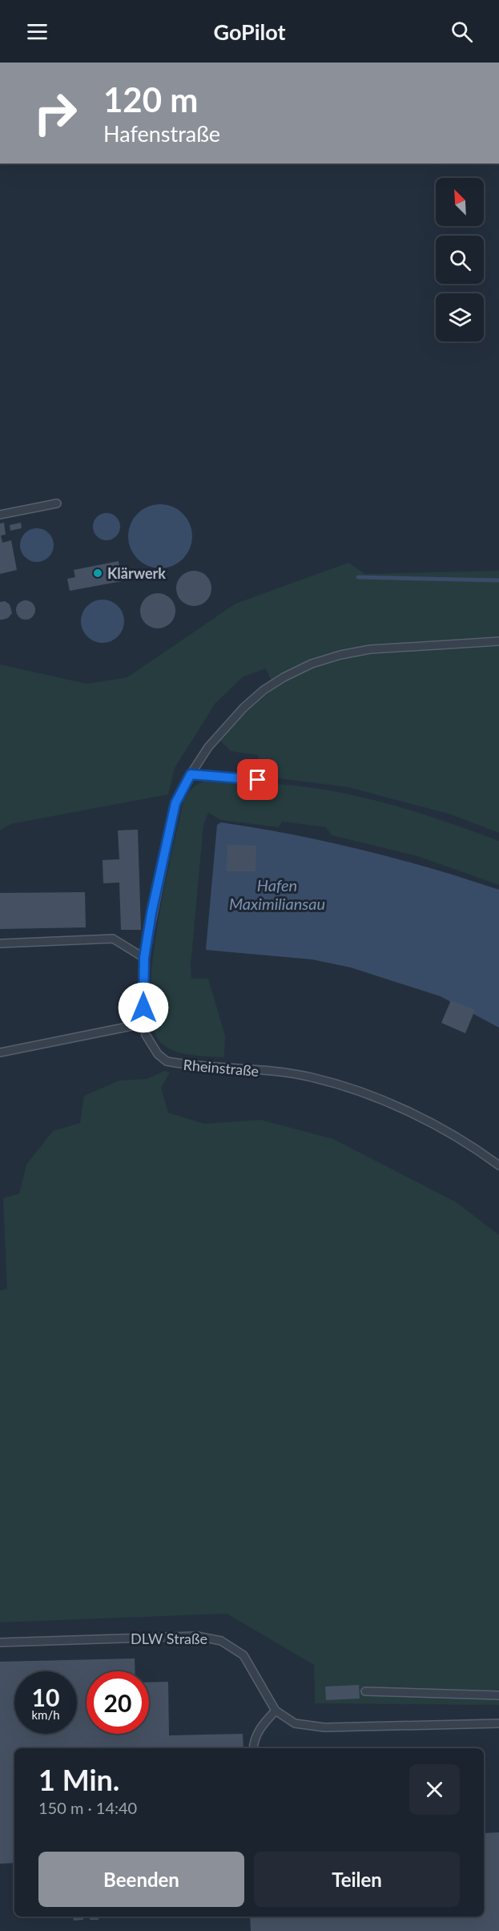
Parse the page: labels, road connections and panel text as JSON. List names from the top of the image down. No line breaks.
{"streets":{"lane":["Rheinstraße","DLW Straße"]},"water":["Hafen Maximiliansau"],"places":["Klärwerk"],"north":"top left","page":{"header":"GoPilot","turn":["120 m","Hafenstraße"],"speed":"10 km/h","limit":"20","heading":["1 Min.","150 m · 14:40"],"buttons":["Beenden","Teilen"]}}
